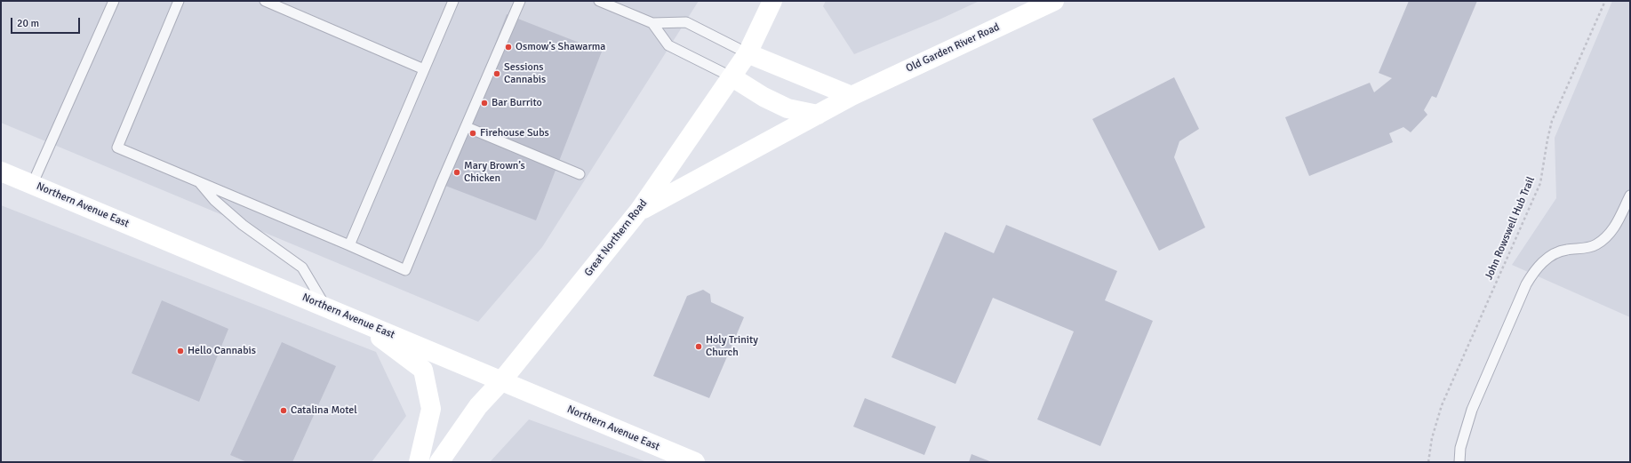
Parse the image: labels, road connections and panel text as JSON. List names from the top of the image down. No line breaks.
{"streets":{"main road":["Old Garden River Road","Northern Avenue East","Great Northern Road"],"path":["John Rowswell Hub Trail"]},"crossings":[["Old Garden River Road","Great Northern Road"],["Northern Avenue East","Great Northern Road"]],"places":["Osmow’s Shawarma","Sessions Cannabis","Bar Burrito","Firehouse Subs","Mary Brown’s Chicken","Holy Trinity Church","Hello Cannabis","Catalina Motel"],"scale_bar":"20 m"}
